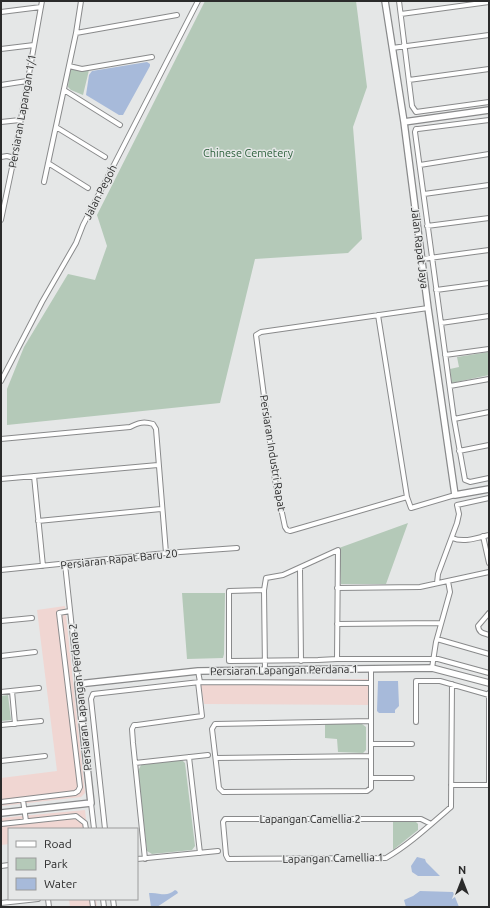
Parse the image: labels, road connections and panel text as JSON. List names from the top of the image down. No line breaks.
{"streets":{"street":["Persiaran Lapangan 1/1","Jalan Pegoh","Jalan Rapat Jaya","Persiaran Industri Rapat","Persiaran Rapat Baru 20","Persiaran Lapangan Perdana 1","Persiaran Lapangan Perdana 2","Lapangan Camellia 2","Lapangan Camellia 1"]},"crossings":[["Jalan Rapat Jaya","Persiaran Industri Rapat"],["Persiaran Rapat Baru 20","Persiaran Lapangan Perdana 2"],["Persiaran Lapangan Perdana 1","Persiaran Lapangan Perdana 2"],["Lapangan Camellia 2","Lapangan Camellia 1"]],"parks":["Chinese Cemetery"],"legend":["Road","Park","Water"],"north":"top"}
